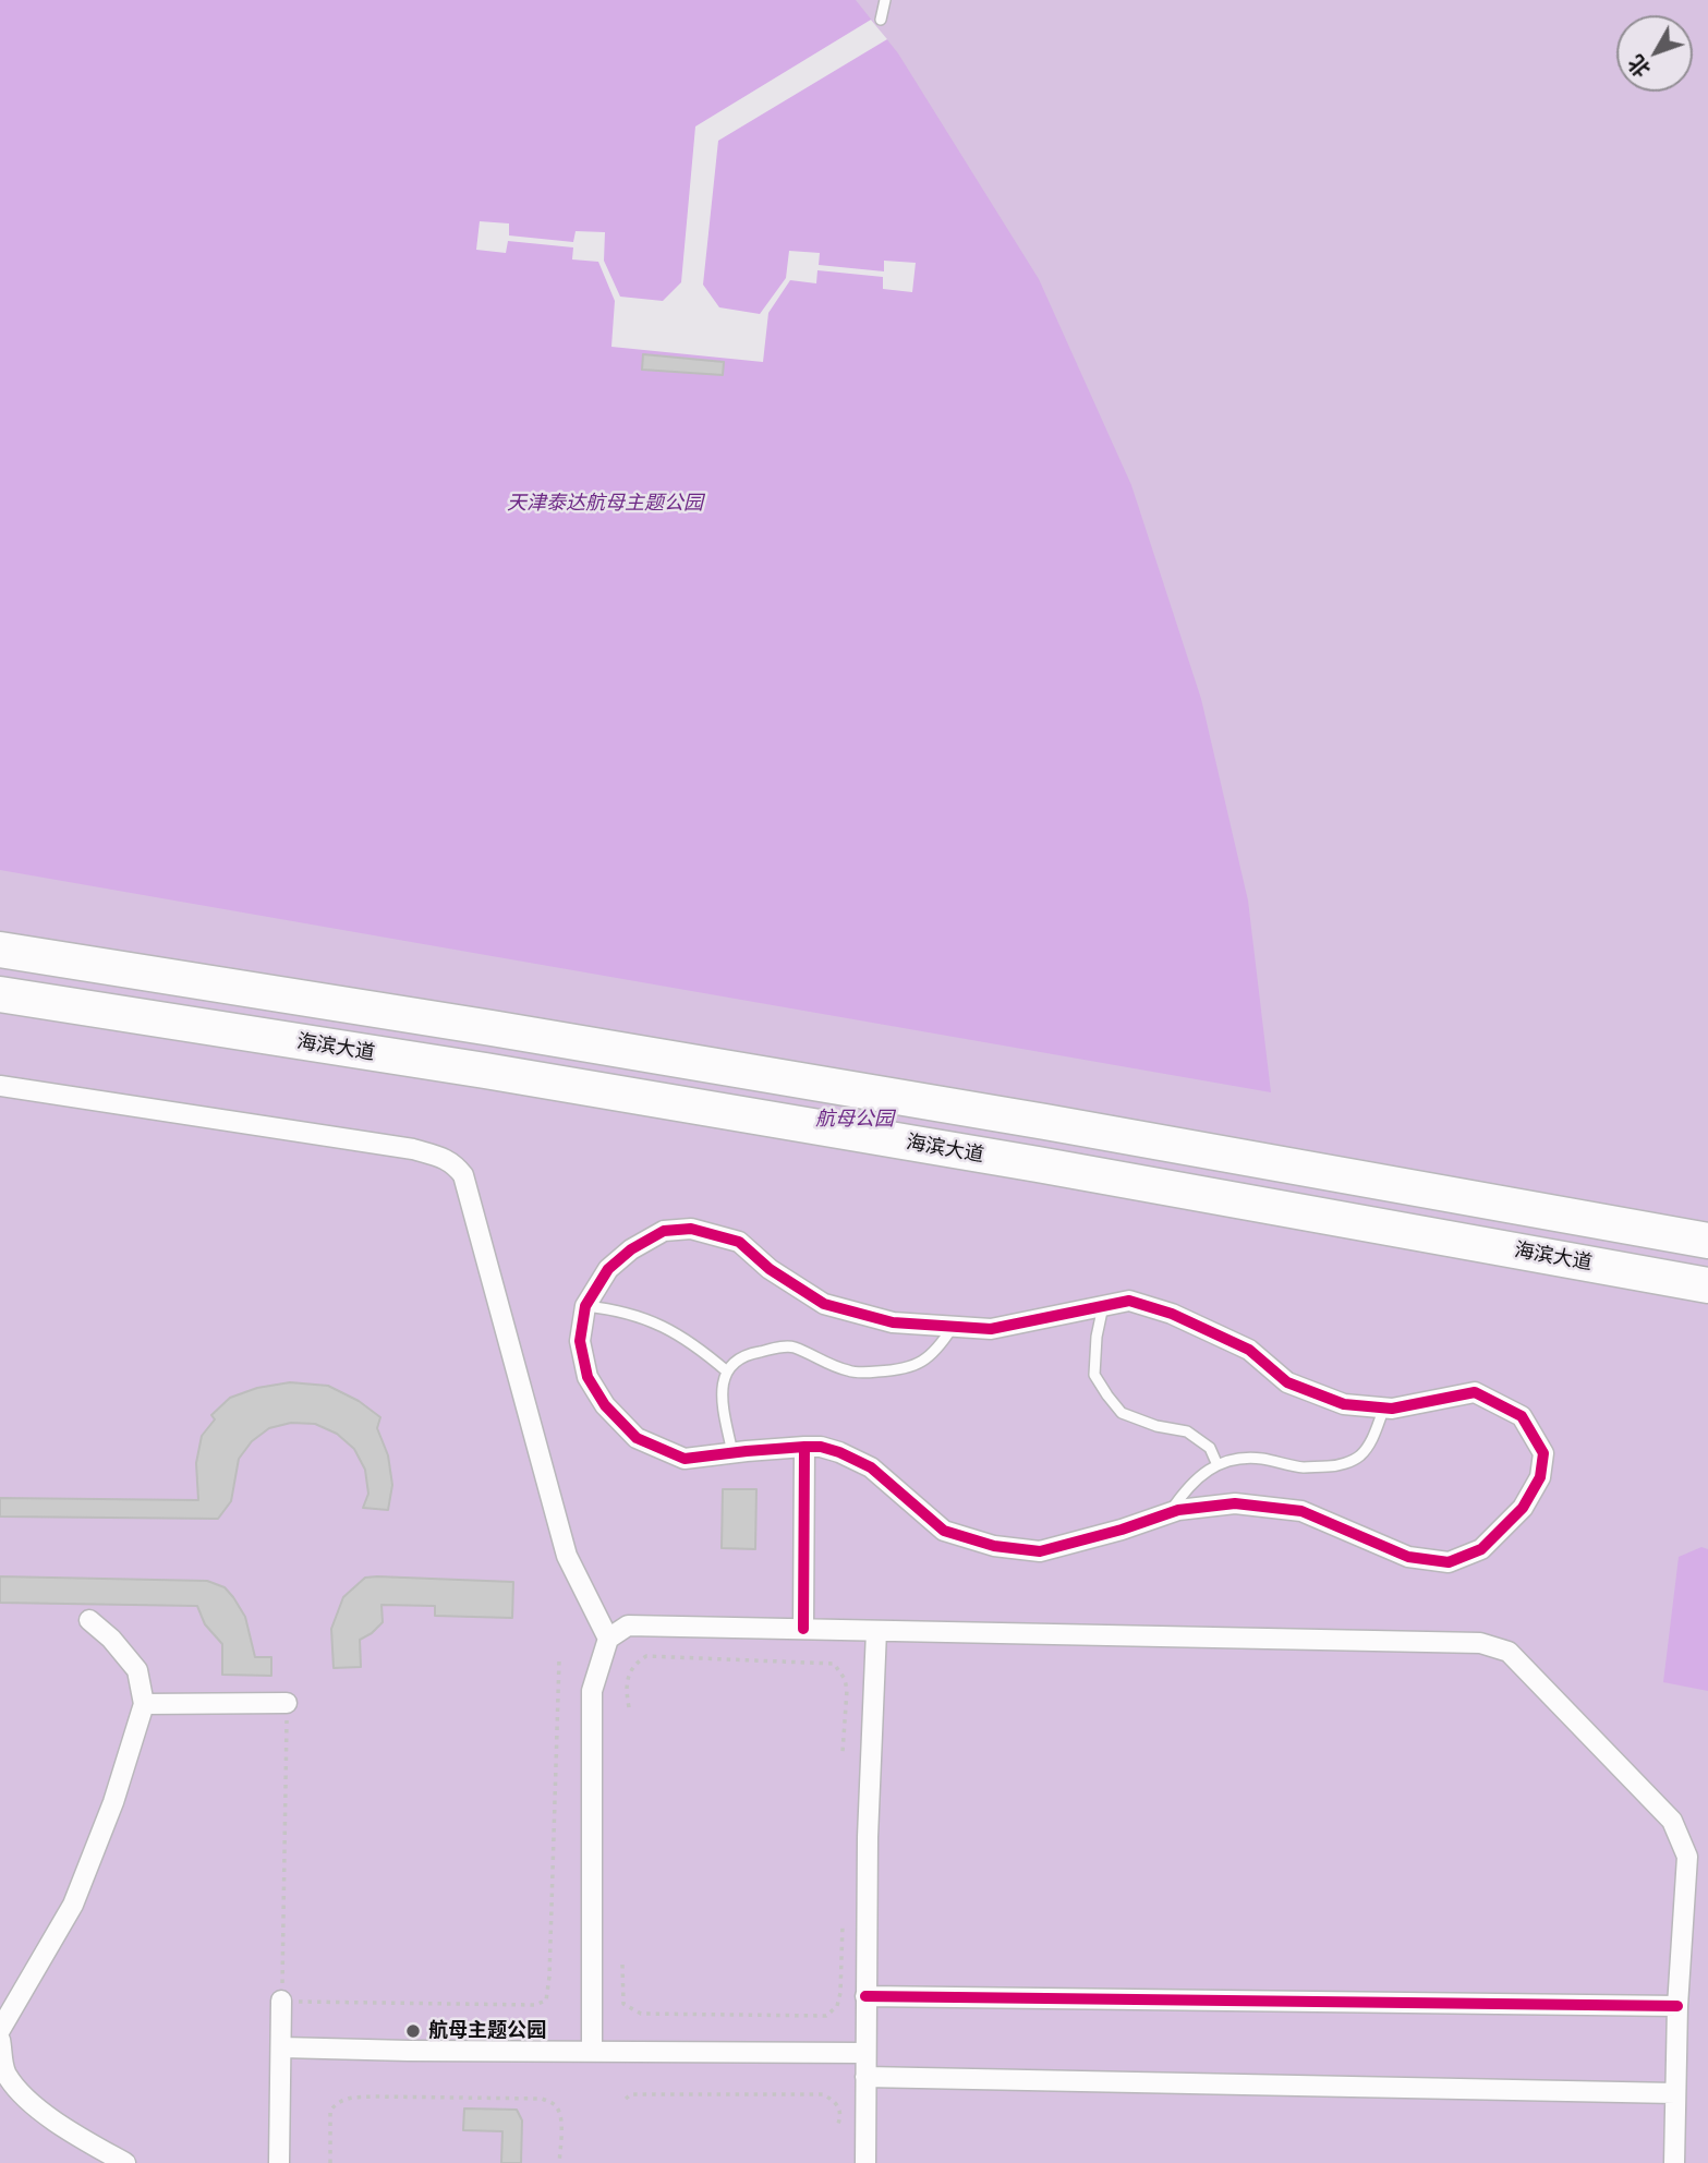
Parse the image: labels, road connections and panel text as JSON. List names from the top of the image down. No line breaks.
{"streets":{"highway":["海滨大道"]},"parks":["天津泰达航母主题公园","航母公园"],"places":["航母主题公园"],"north":"bottom left"}
